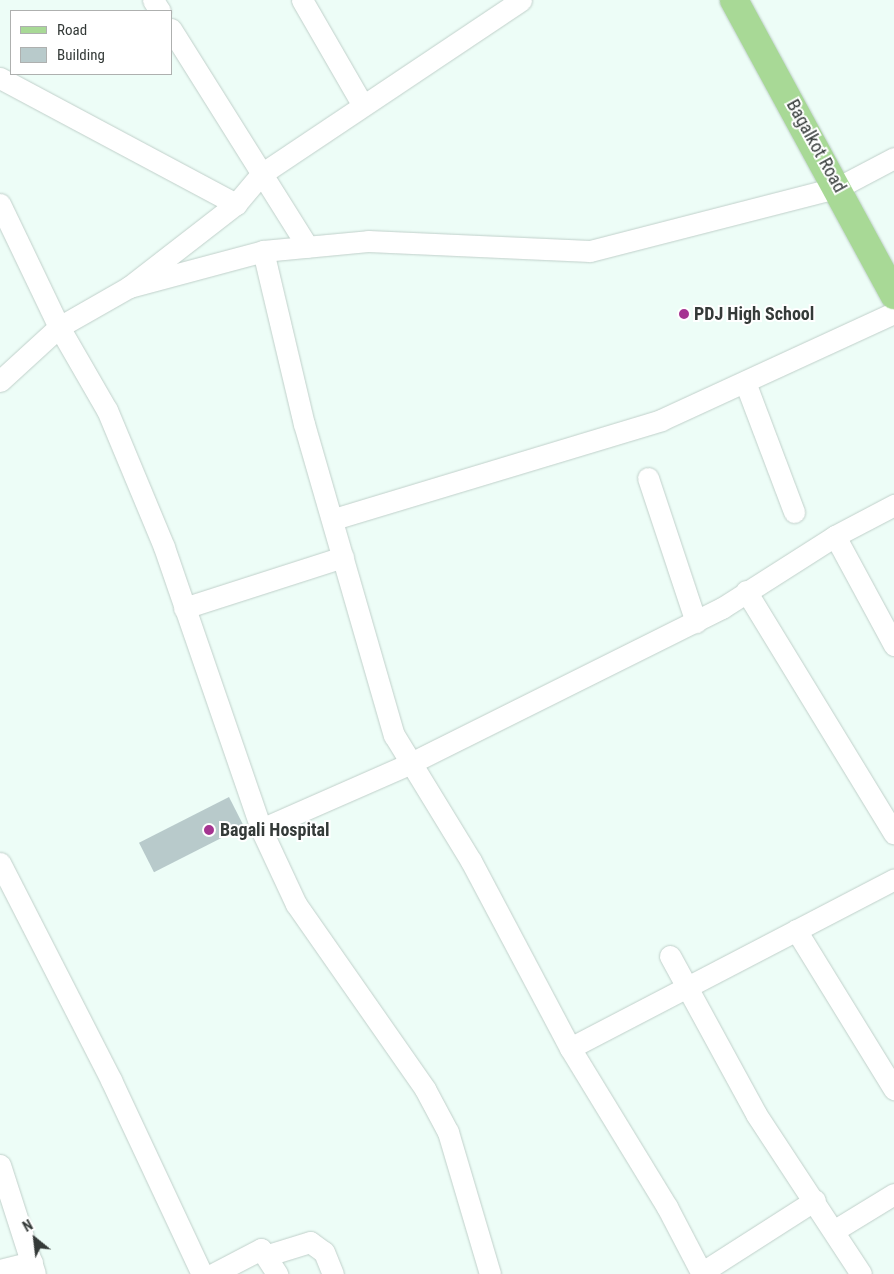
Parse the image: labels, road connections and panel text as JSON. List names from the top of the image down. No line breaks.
{"streets":{"main road":["Bagalkot Road"]},"places":["PDJ High School","Bagali Hospital"],"legend":["Road","Building"],"north":"top left"}
